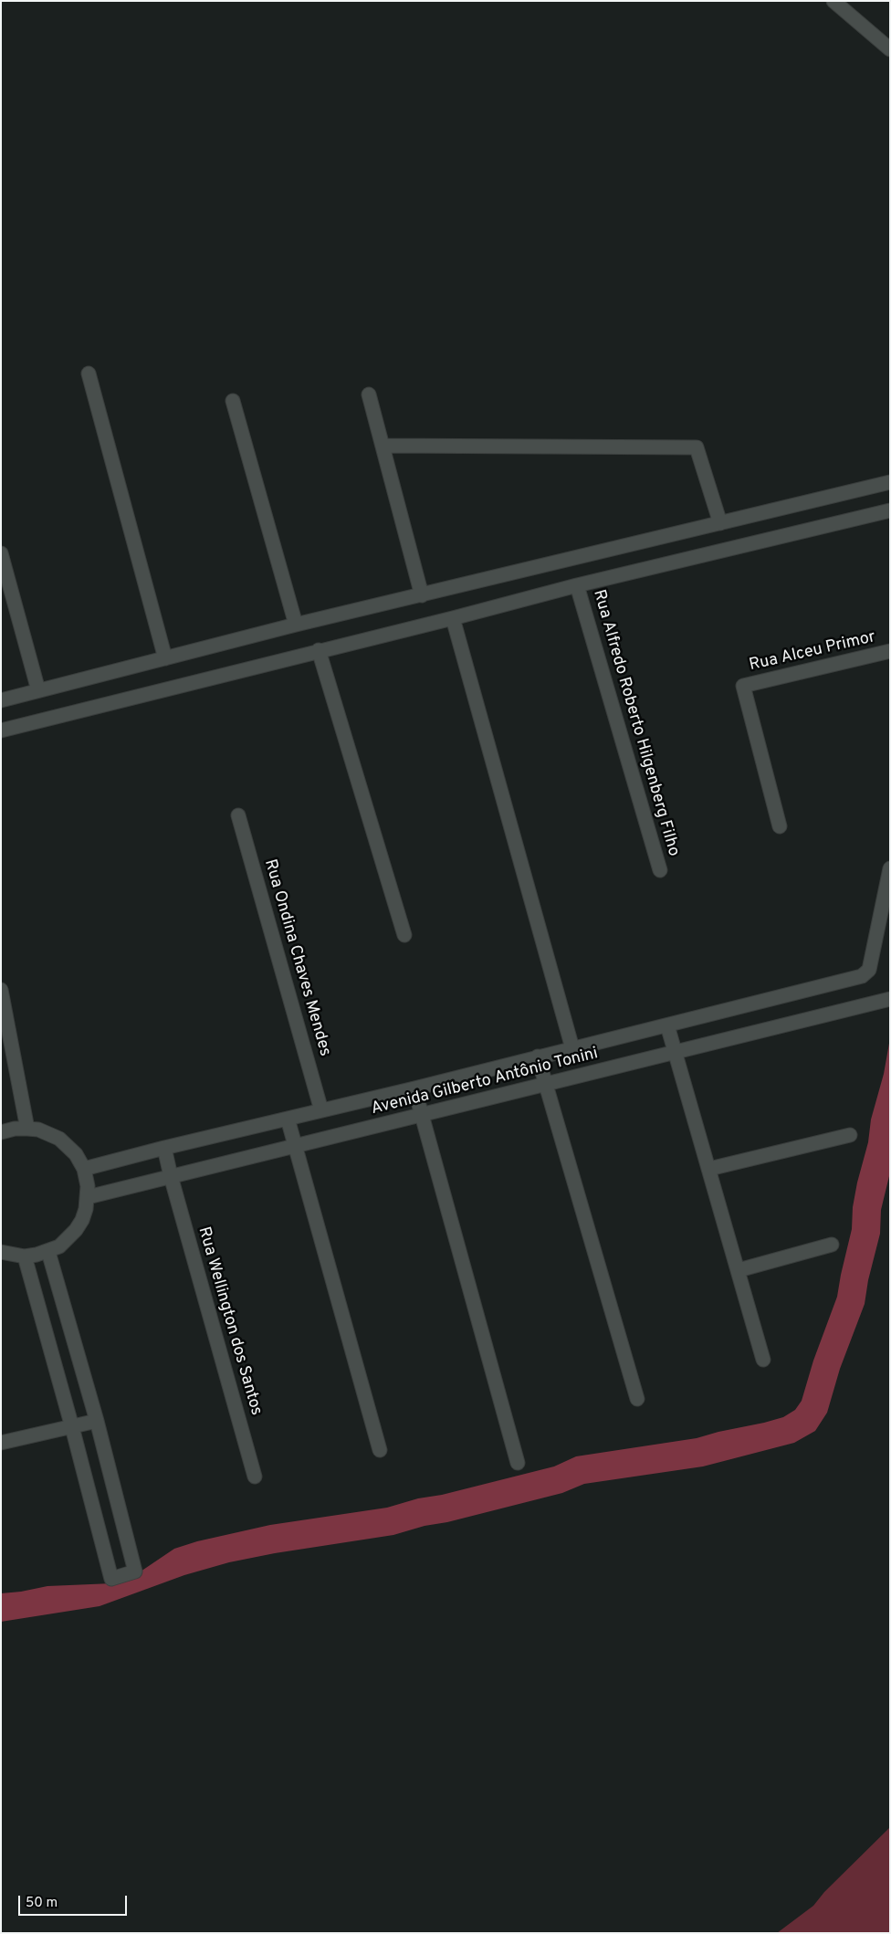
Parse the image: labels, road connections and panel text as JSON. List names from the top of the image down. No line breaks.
{"streets":{"street":["Rua Alceu Primor","Rua Alfredo Roberto Hilgenberg Filho","Rua Ondina Chaves Mendes","Avenida Gilberto Antônio Tonini","Rua Wellington dos Santos"]},"crossings":[["Rua Ondina Chaves Mendes","Avenida Gilberto Antônio Tonini"],["Avenida Gilberto Antônio Tonini","Rua Wellington dos Santos"]],"scale_bar":"50 m"}
